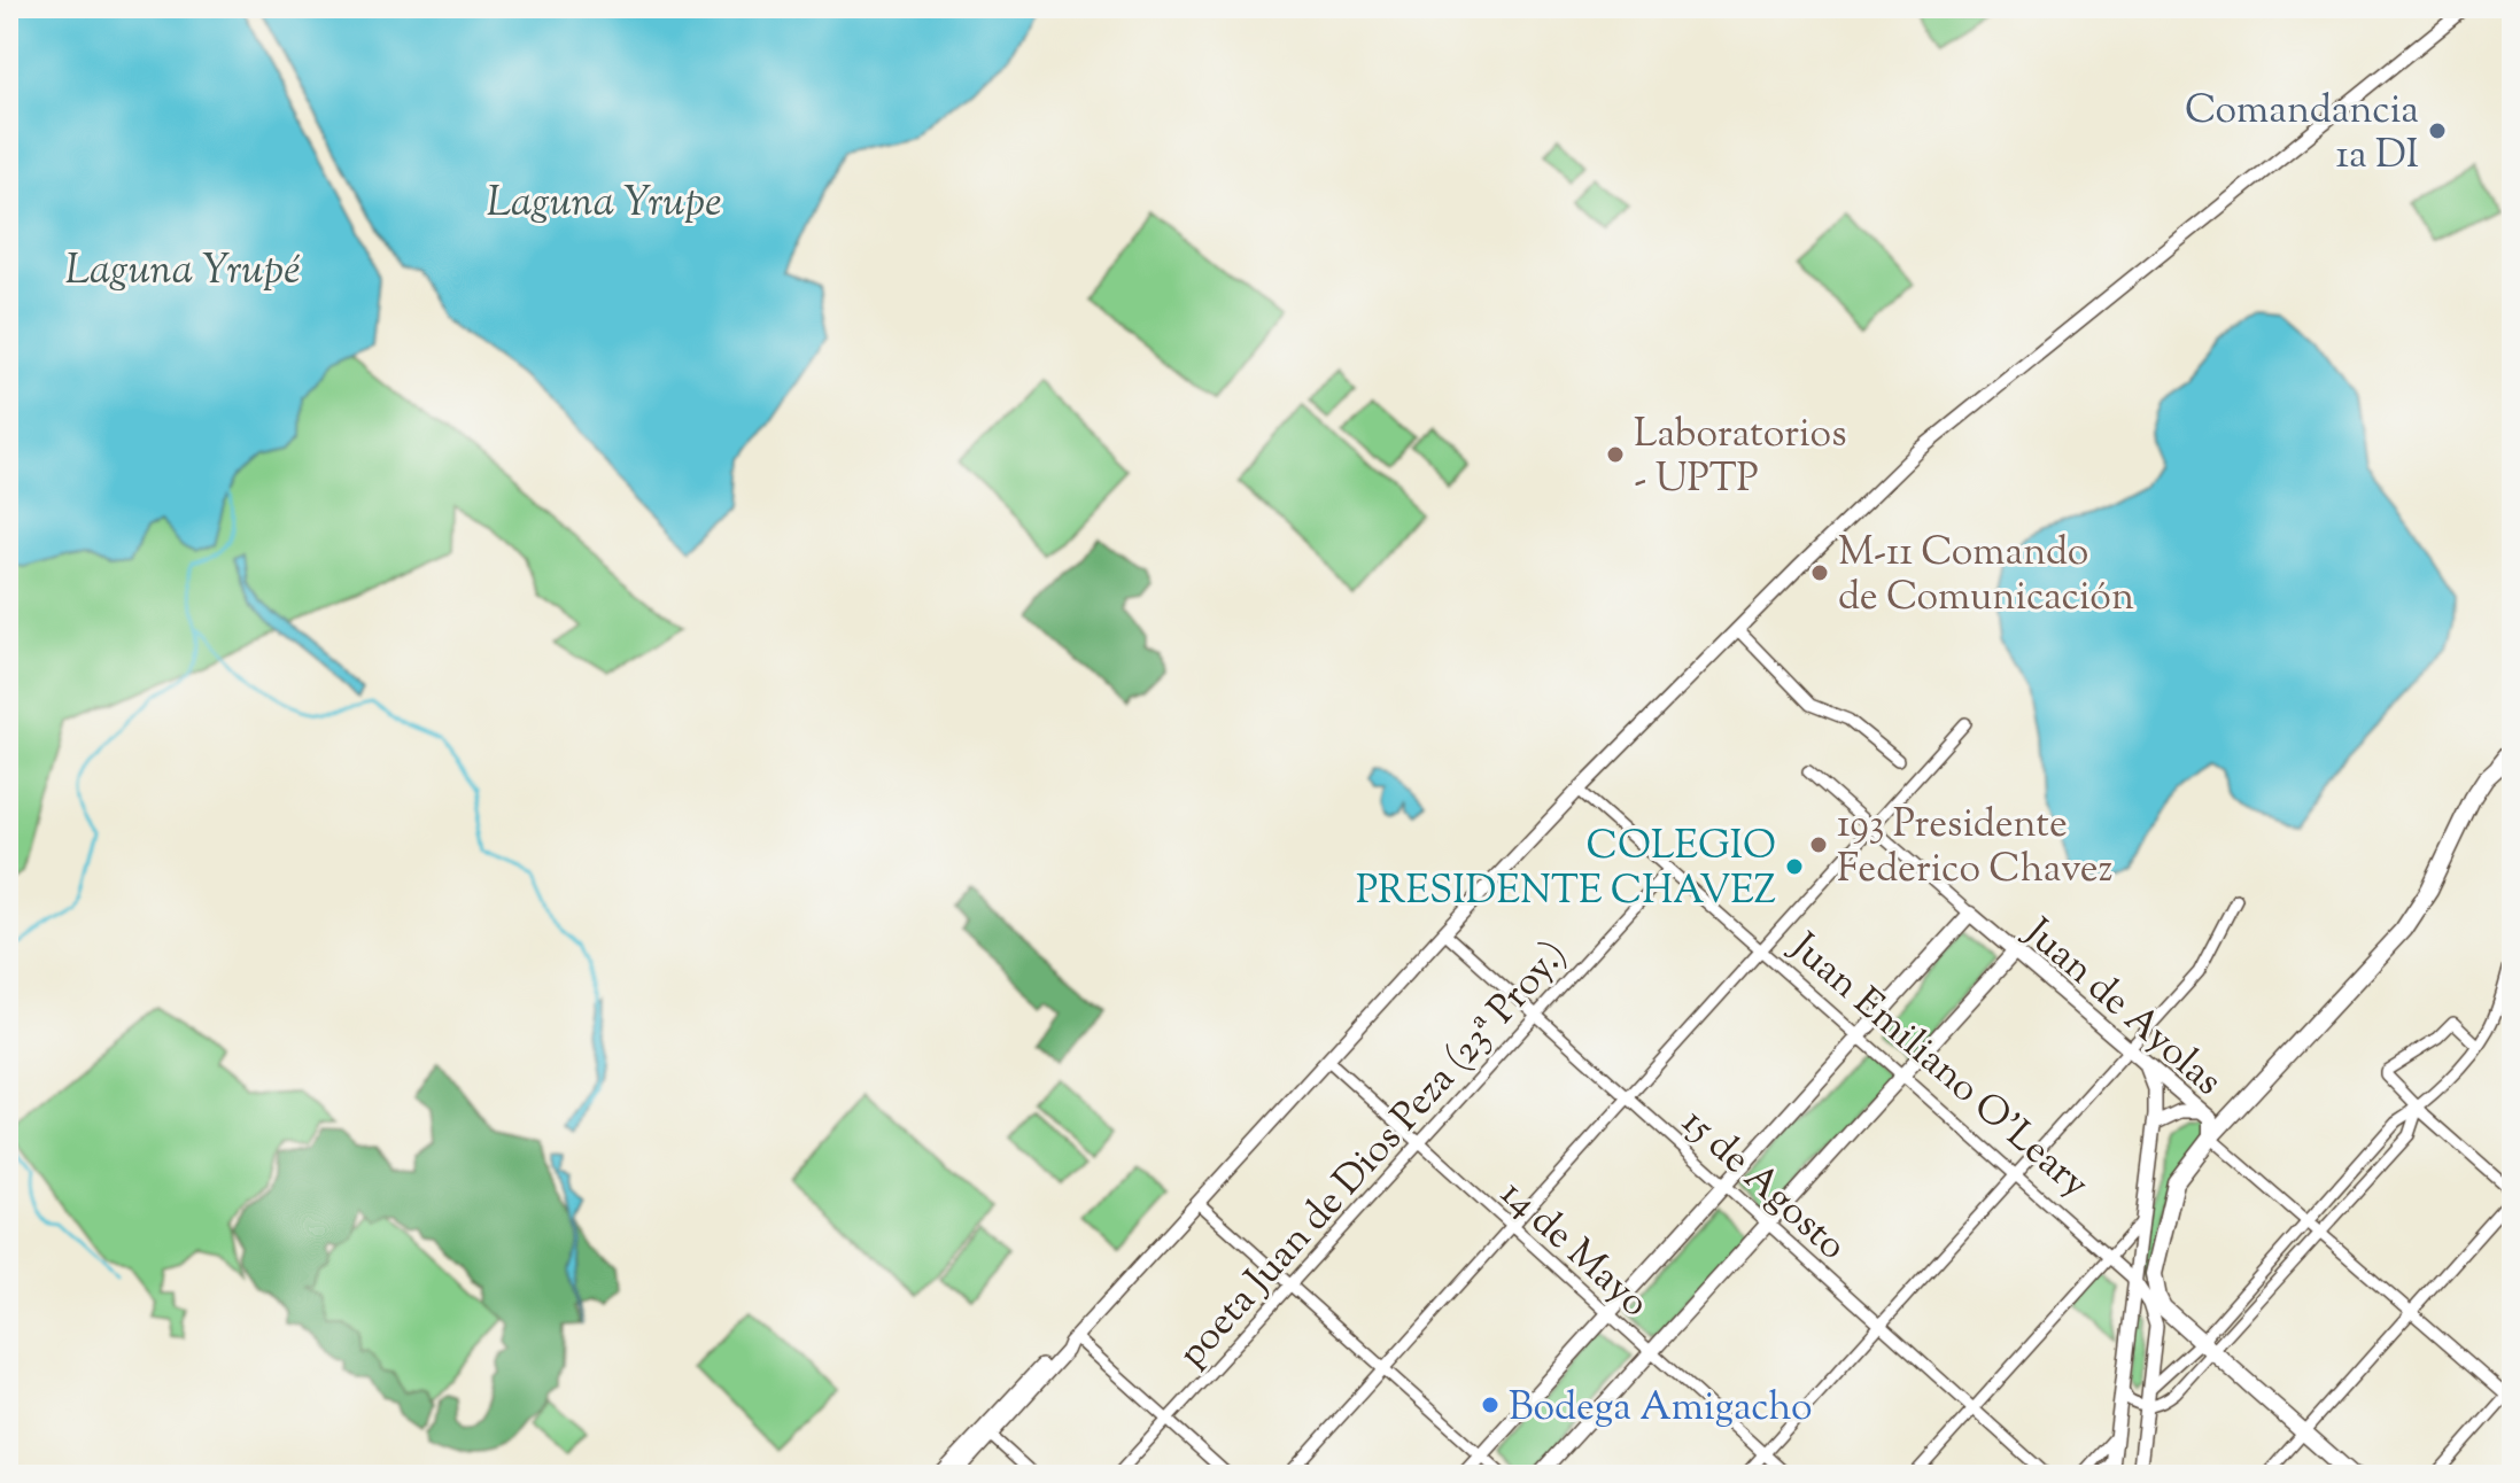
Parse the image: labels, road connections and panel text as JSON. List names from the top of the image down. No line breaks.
{"streets":{"main road":["Juan de Ayolas"],"street":["Juan Emiliano O'Leary","poeta Juan de Dios Peza (23ª Proy.)","15 de Agosto","14 de Mayo"]},"crossings":[["Juan Emiliano O'Leary","poeta Juan de Dios Peza (23ª Proy.)"],["poeta Juan de Dios Peza (23ª Proy.)","15 de Agosto"],["poeta Juan de Dios Peza (23ª Proy.)","14 de Mayo"]],"water":["Laguna Yrupe","Laguna Yrupé"],"places":["Comandancia 1a DI","Laboratorios - UPTP","M-11 Comando de Comunicación","193 Presidente Federico Chavez","COLEGIO PRESIDENTE CHAVEZ","Bodega Amigacho"]}
